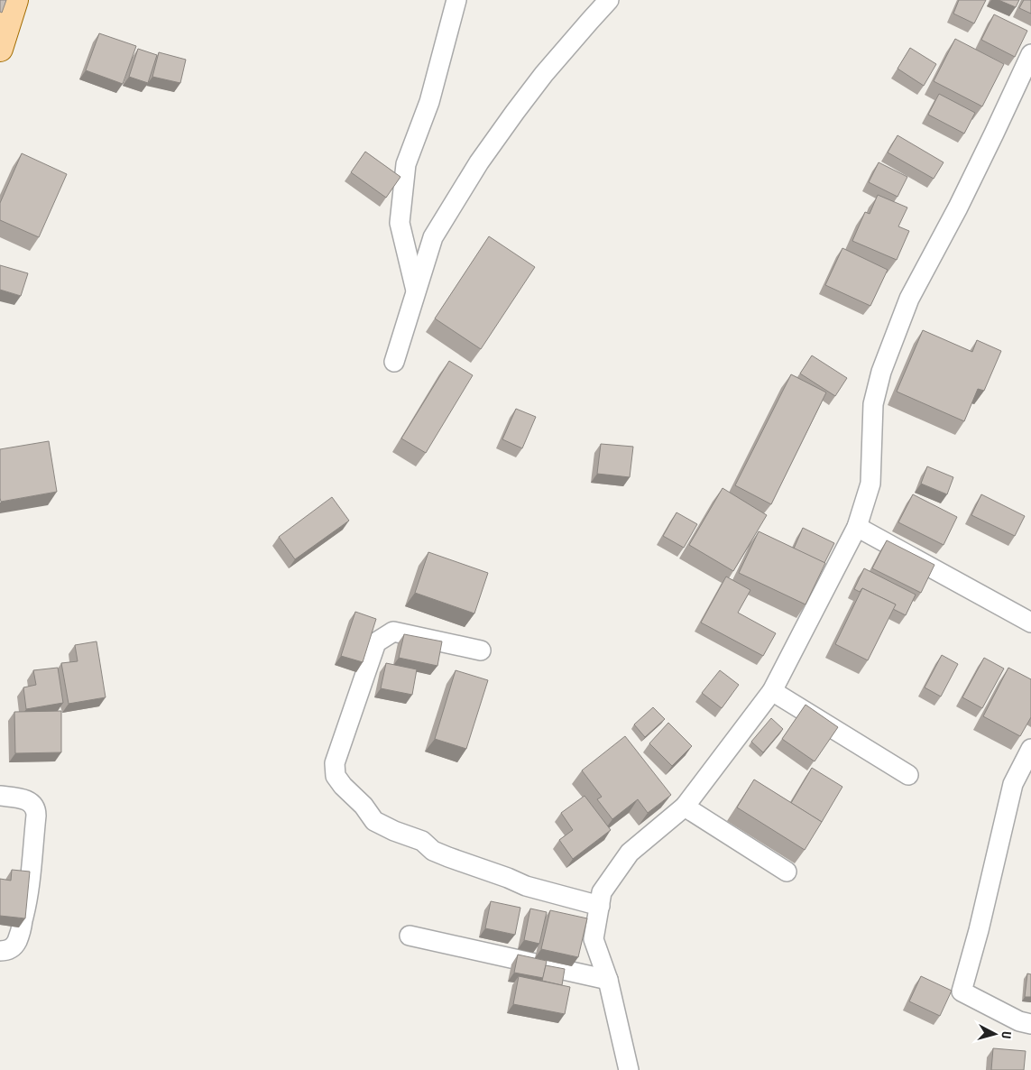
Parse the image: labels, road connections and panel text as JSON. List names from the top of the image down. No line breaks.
{"north":"right"}
